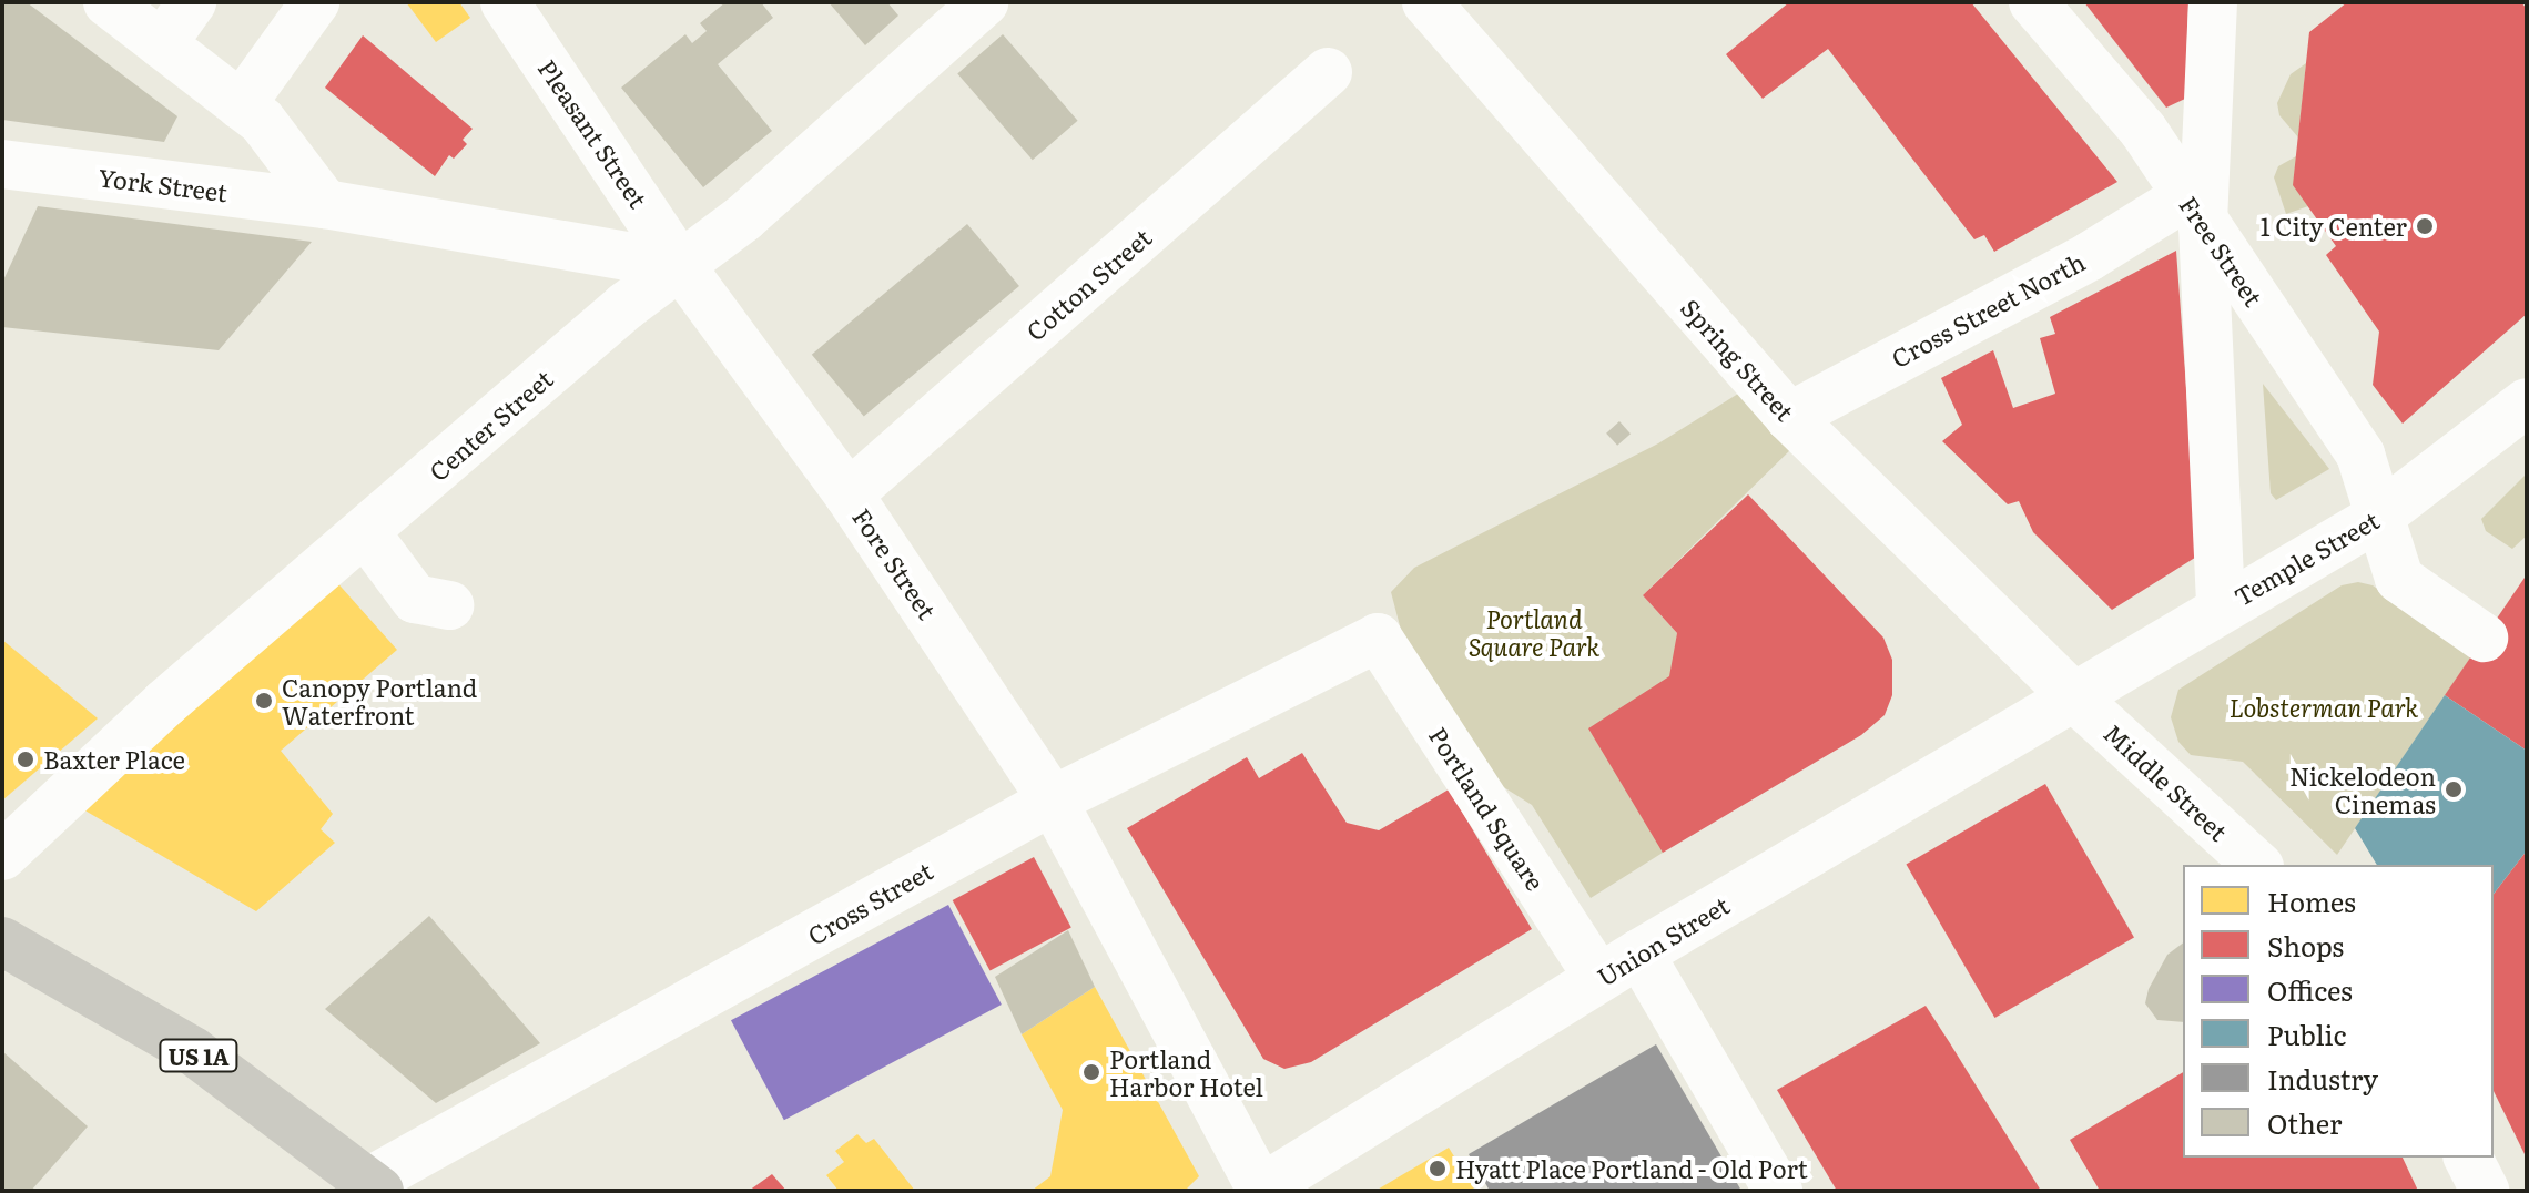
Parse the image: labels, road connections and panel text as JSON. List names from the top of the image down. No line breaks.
{"streets":{"main road":["US 1A"],"street":["Pleasant Street","York Street","Free Street","Cotton Street","Cross Street North","Spring Street","Center Street","Temple Street","Fore Street","Middle Street","Portland Square","Cross Street","Union Street"]},"crossings":[["Pleasant Street","Center Street"],["Pleasant Street","Fore Street"],["Free Street","Cross Street North"],["Free Street","Temple Street"],["Cotton Street","Fore Street"],["Cross Street North","Spring Street"],["Spring Street","Temple Street"],["Spring Street","Middle Street"],["Spring Street","Union Street"],["Center Street","Fore Street"],["Temple Street","Middle Street"],["Temple Street","Union Street"],["Fore Street","Cross Street"],["Fore Street","Union Street"],["Middle Street","Union Street"],["Portland Square","Cross Street"],["Portland Square","Union Street"],["Cross Street","US 1A"]],"parks":["Portland Square Park","Lobsterman Park"],"places":["1 City Center","Canopy Portland Waterfront","Baxter Place","Nickelodeon Cinemas","Portland Harbor Hotel","Hyatt Place Portland - Old Port"],"legend":["Homes","Shops","Offices","Public","Industry","Other"]}
